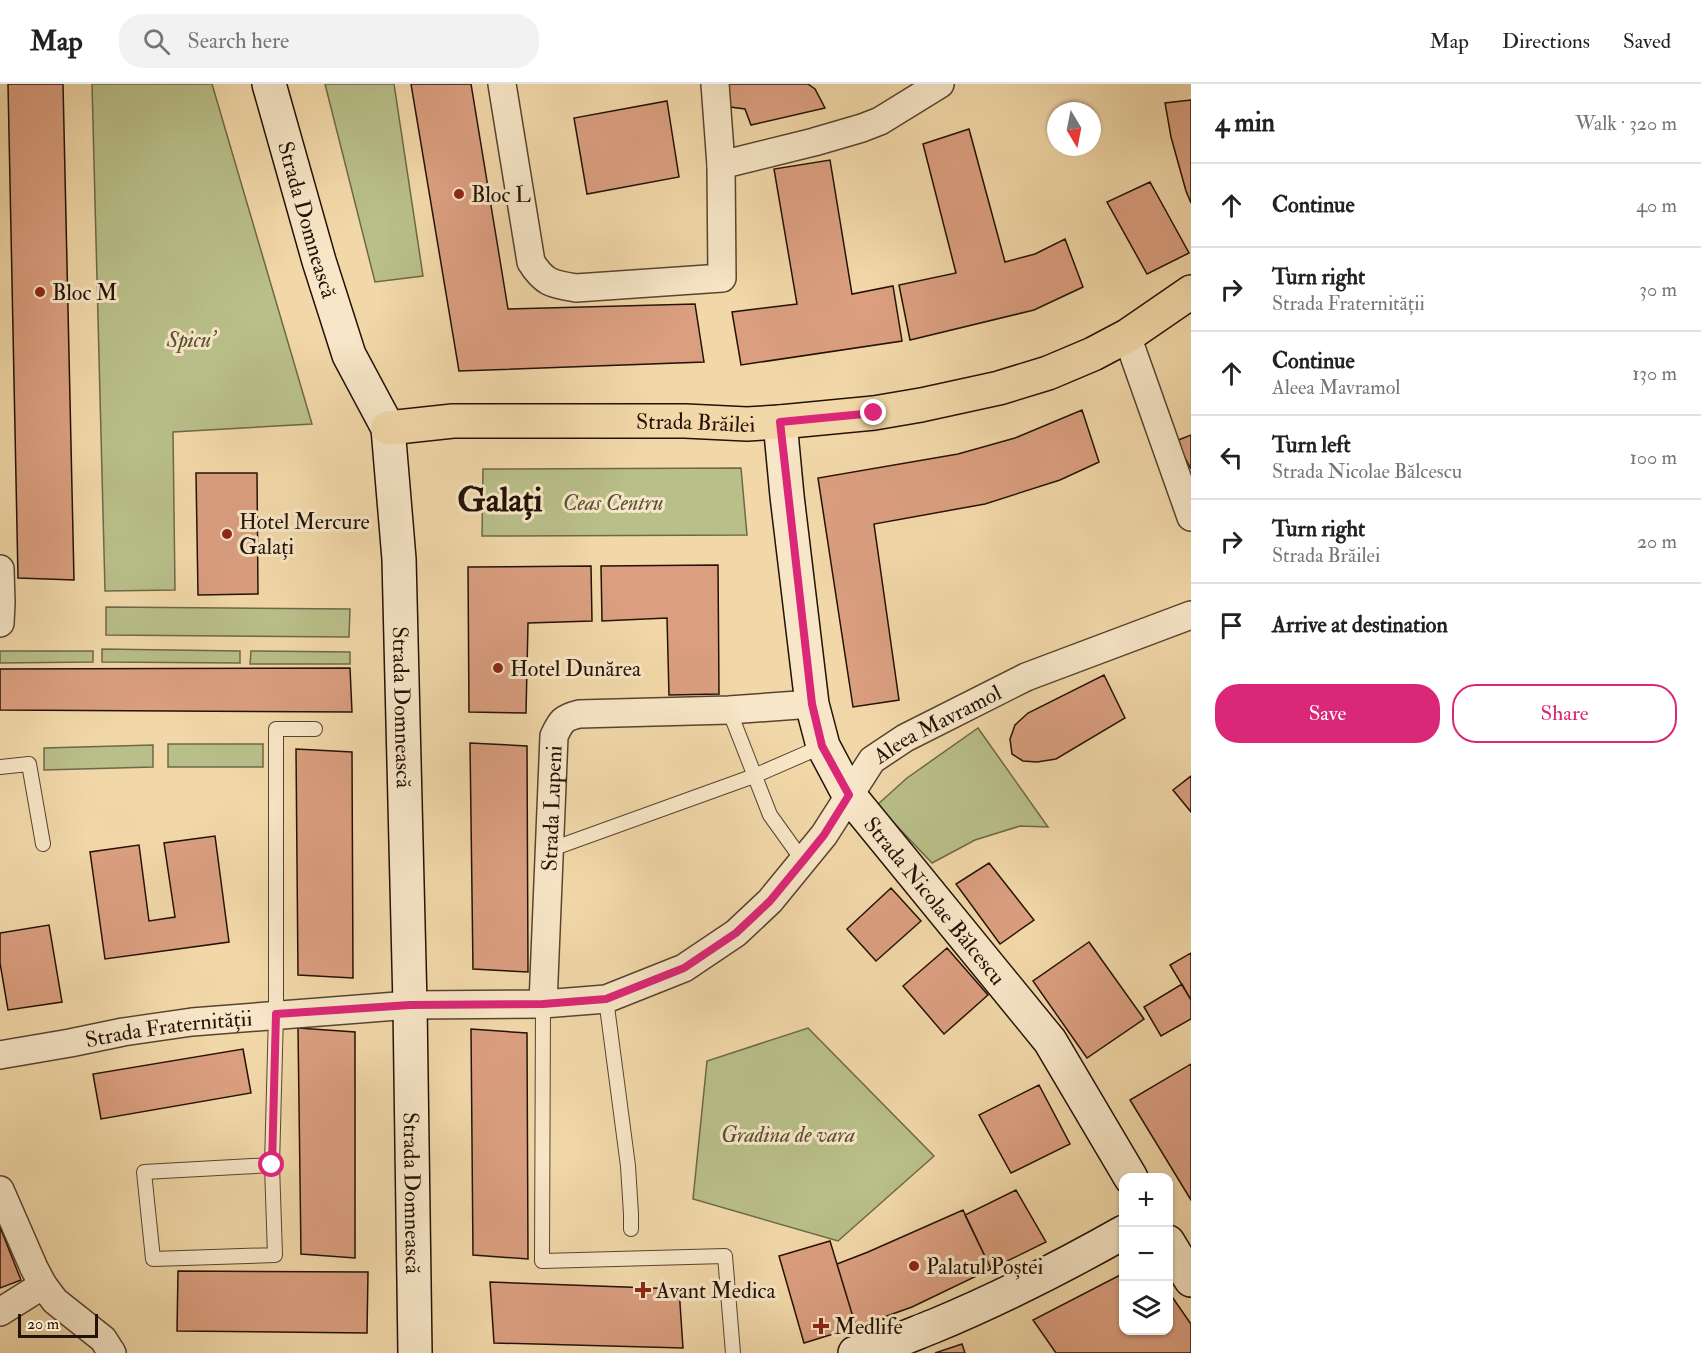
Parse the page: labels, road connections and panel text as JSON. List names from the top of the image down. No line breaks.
{"streets":{"main road":["Strada Domnească","Strada Brăilei","Strada Nicolae Bălcescu"],"street":["Aleea Mavramol","Strada Lupeni","Strada Fraternității"]},"crossings":[["Strada Domnească","Strada Brăilei"],["Strada Domnească","Aleea Mavramol"],["Strada Domnească","Strada Fraternității"],["Strada Brăilei","Strada Nicolae Bălcescu"],["Aleea Mavramol","Strada Lupeni"],["Aleea Mavramol","Strada Nicolae Bălcescu"],["Aleea Mavramol","Strada Fraternității"],["Strada Lupeni","Strada Nicolae Bălcescu"]],"districts":["Galați"],"parks":["Spicu'","Ceas Centru","Gradina de vara"],"places":{"other":["Bloc L","Bloc M","Hotel Mercure Galați","Hotel Dunărea","Palatul Poștei"],"health":["Avant Medica","Medlife"]},"scale_bar":"20 m","north":"bottom","page":{"header":"Map","search":"Search here","nav":["Map","Directions","Saved"],"heading":["4 min","Walk · 320 m"],"list":[["Continue","40 m"],["Turn right","Strada Fraternității","30 m"],["Continue","Aleea Mavramol","130 m"],["Turn left","Strada Nicolae Bălcescu","100 m"],["Turn right","Strada Brăilei","20 m"],"Arrive at destination"],"buttons":["Save","Share"],"map_buttons":["+","−"],"scale":"20 m"}}
